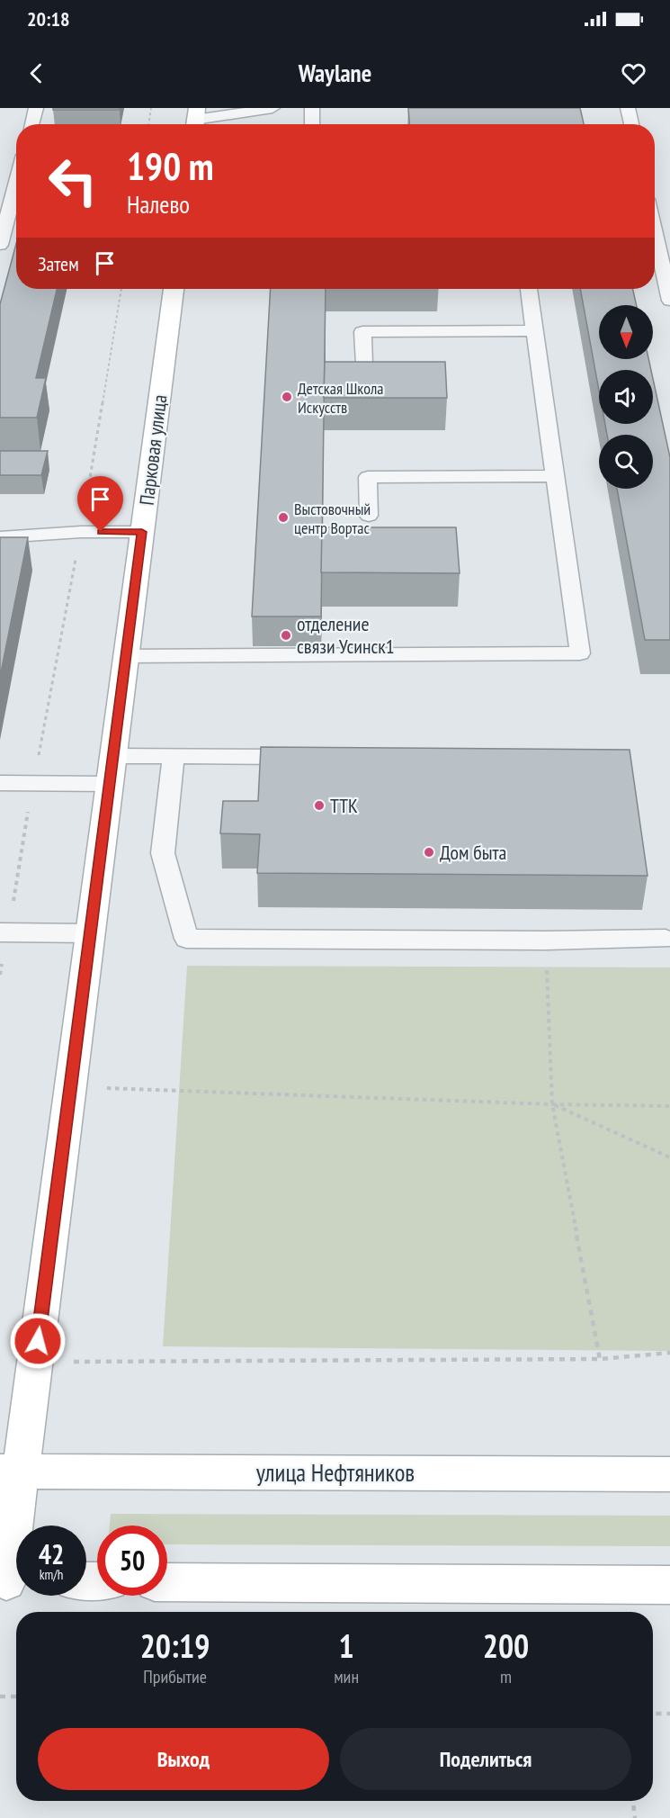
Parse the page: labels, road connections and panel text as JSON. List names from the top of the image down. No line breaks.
{"streets":{"main road":["Парковая улица","улица Нефтяников"]},"crossings":[["Парковая улица","улица Нефтяников"]],"places":["Детская Школа Искусств","Выстовочный центр Вортас","отделение связи Усинск1","ТТК","Дом быта"],"north":"bottom","page":{"status":"20:18","header":"Waylane","turn":["190 m","Налево"],"then":"Затем","speed":"42 km/h","limit":"50","eta":["20:19","Прибытие","1","мин","200","m"],"buttons":["Выход","Поделиться"]}}
